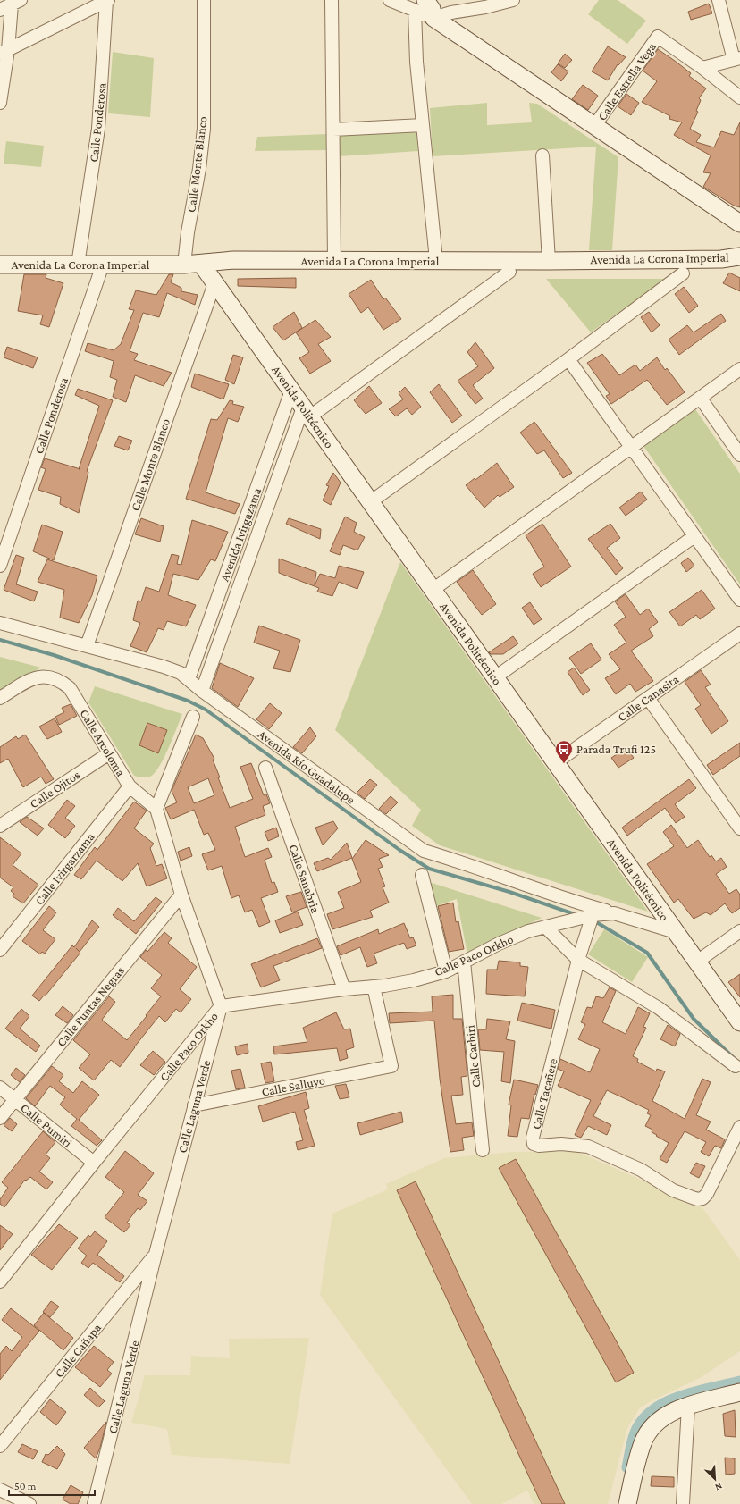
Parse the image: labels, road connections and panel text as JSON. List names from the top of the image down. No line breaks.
{"streets":{"street":["Calle Estrella Vega","Calle Ponderosa","Calle Monte Blanco","Avenida La Corona Imperial","Avenida Politécnico","Avenida Ivirgazama","Calle Canasita","Calle Arcoloma","Avenida Río Guadalupe","Calle Ojitos","Calle Ivirgarzama","Calle Sanabria","Calle Paco Orkho","Calle Puntas Negras","Calle Carbiri","Calle Salluyo","Calle Tacañere","Calle Laguna Verde","Calle Pumiri","Calle Cañapa"]},"crossings":[["Calle Ponderosa","Avenida La Corona Imperial"],["Calle Monte Blanco","Avenida La Corona Imperial"],["Calle Monte Blanco","Avenida Politécnico"],["Calle Monte Blanco","Avenida Río Guadalupe"],["Avenida La Corona Imperial","Avenida Politécnico"],["Avenida Politécnico","Avenida Ivirgazama"],["Avenida Politécnico","Calle Canasita"],["Avenida Politécnico","Avenida Río Guadalupe"],["Avenida Ivirgazama","Avenida Río Guadalupe"],["Calle Arcoloma","Calle Ojitos"],["Calle Arcoloma","Calle Ivirgarzama"],["Avenida Río Guadalupe","Calle Paco Orkho"],["Calle Sanabria","Calle Paco Orkho"],["Calle Paco Orkho","Calle Carbiri"],["Calle Paco Orkho","Calle Salluyo"],["Calle Paco Orkho","Calle Tacañere"],["Calle Paco Orkho","Calle Laguna Verde"],["Calle Paco Orkho","Calle Pumiri"],["Calle Puntas Negras","Calle Pumiri"],["Calle Salluyo","Calle Laguna Verde"],["Calle Laguna Verde","Calle Cañapa"]],"places":{"bus stop":["Parada Trufi 125"]},"scale_bar":"50 m","north":"bottom right"}
